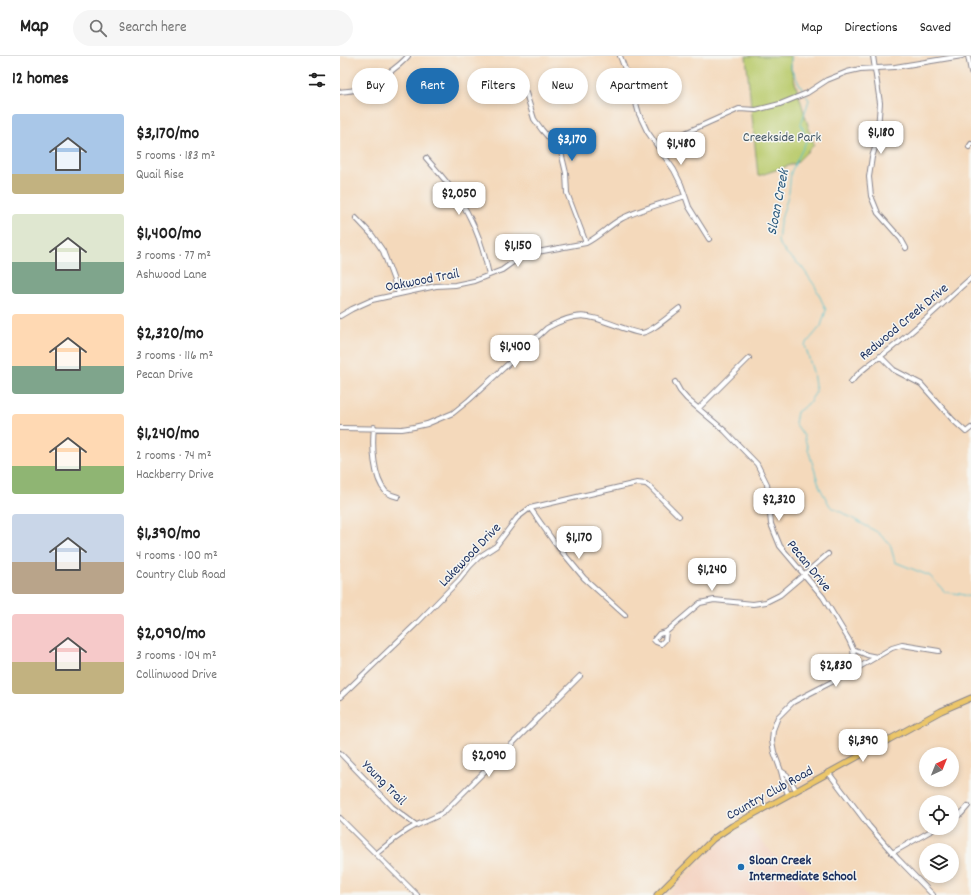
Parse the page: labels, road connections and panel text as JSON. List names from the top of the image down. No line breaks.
{"streets":{"main road":["Country Club Road"],"street":["Oakwood Trail","Redwood Creek Drive","Lakewood Drive","Pecan Drive","Young Trail"]},"water":["Sloan Creek"],"parks":["Creekside Park"],"places":["Sloan Creek Intermediate School"],"north":"top right","page":{"header":"Map","search":"Search here","nav":["Map","Directions","Saved"],"heading":"12 homes","chip":["Buy","Rent","Filters","New","Apartment"],"list":[{"name":"$3,170/mo","note":"5 rooms · 183 m² · Quail Rise"},{"name":"$1,400/mo","note":"3 rooms · 77 m² · Ashwood Lane"},{"name":"$2,320/mo","note":"3 rooms · 116 m² · Pecan Drive"},{"name":"$1,240/mo","note":"2 rooms · 74 m² · Hackberry Drive"},{"name":"$1,390/mo","note":"4 rooms · 100 m² · Country Club Road"},{"name":"$2,090/mo","note":"3 rooms · 104 m² · Collinwood Drive"}],"price":["$1,180","$3,170","$1,480","$2,050","$1,150","$1,400","$2,320","$1,170","$1,240","$2,830","$1,390","$2,090"]}}
